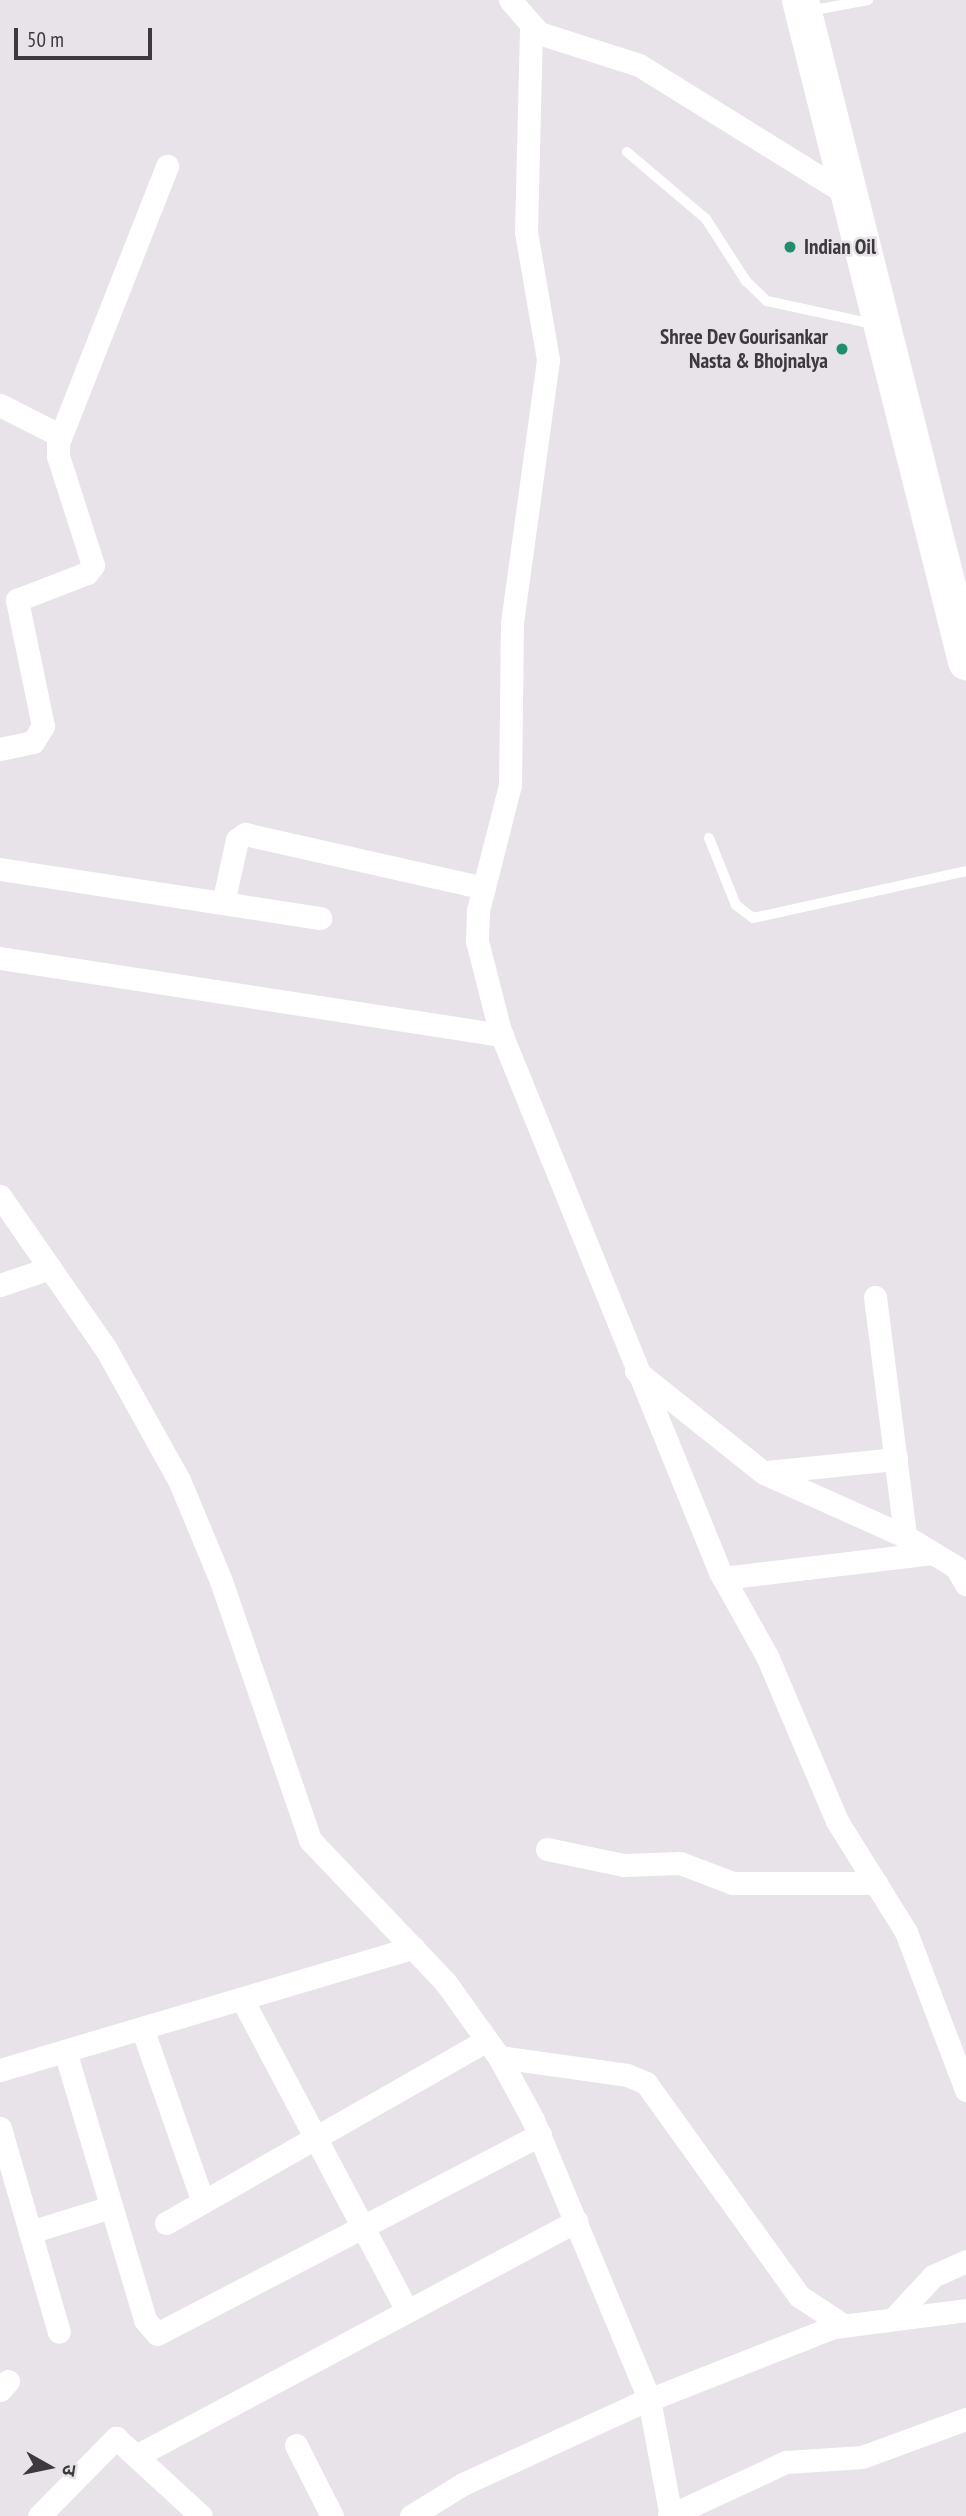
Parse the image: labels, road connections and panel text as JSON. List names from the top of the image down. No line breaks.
{"places":["Indian Oil","Shree Dev Gourisankar Nasta & Bhojnalya"],"scale_bar":"50 m","north":"right"}
